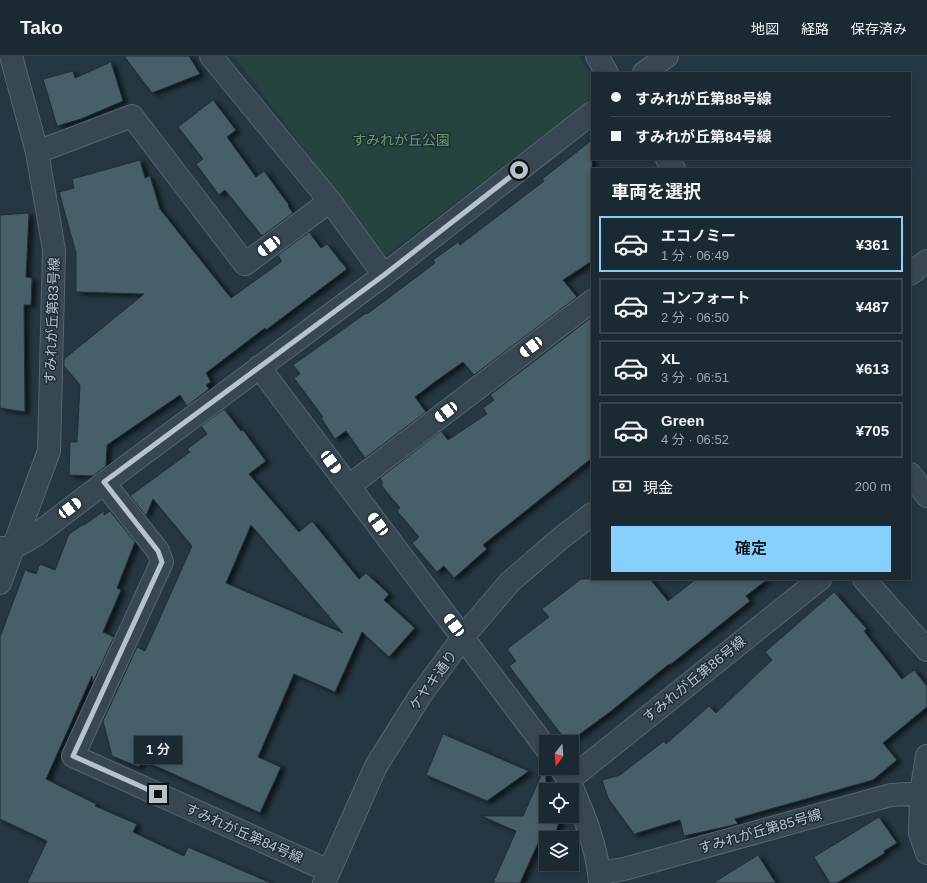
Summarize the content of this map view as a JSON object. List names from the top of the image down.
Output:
{
  "streets": {
    "street": [
      "すみれが丘第83号線",
      "すみれが丘第86号線",
      "ケヤキ通り",
      "すみれが丘第85号線",
      "すみれが丘第84号線"
    ]
  },
  "crossings": [
    ["ケヤキ通り", "すみれが丘第84号線"]
  ],
  "parks": ["すみれが丘公園"],
  "north": "bottom",
  "page": {
    "header": "Tako",
    "nav": ["地図", "経路", "保存済み"],
    "banner": ["すみれが丘第88号線", "すみれが丘第84号線"],
    "heading": "車両を選択",
    "list": [
      {
        "name": "エコノミー",
        "note": "1 分 · 06:49",
        "value": "¥361"
      },
      {
        "name": "コンフォート",
        "note": "2 分 · 06:50",
        "value": "¥487"
      },
      {
        "name": "XL",
        "note": "3 分 · 06:51",
        "value": "¥613"
      },
      {
        "name": "Green",
        "note": "4 分 · 06:52",
        "value": "¥705"
      }
    ],
    "pay": ["現金", "200 m"],
    "buttons": "確定",
    "bubble": "1 分"
  }
}
